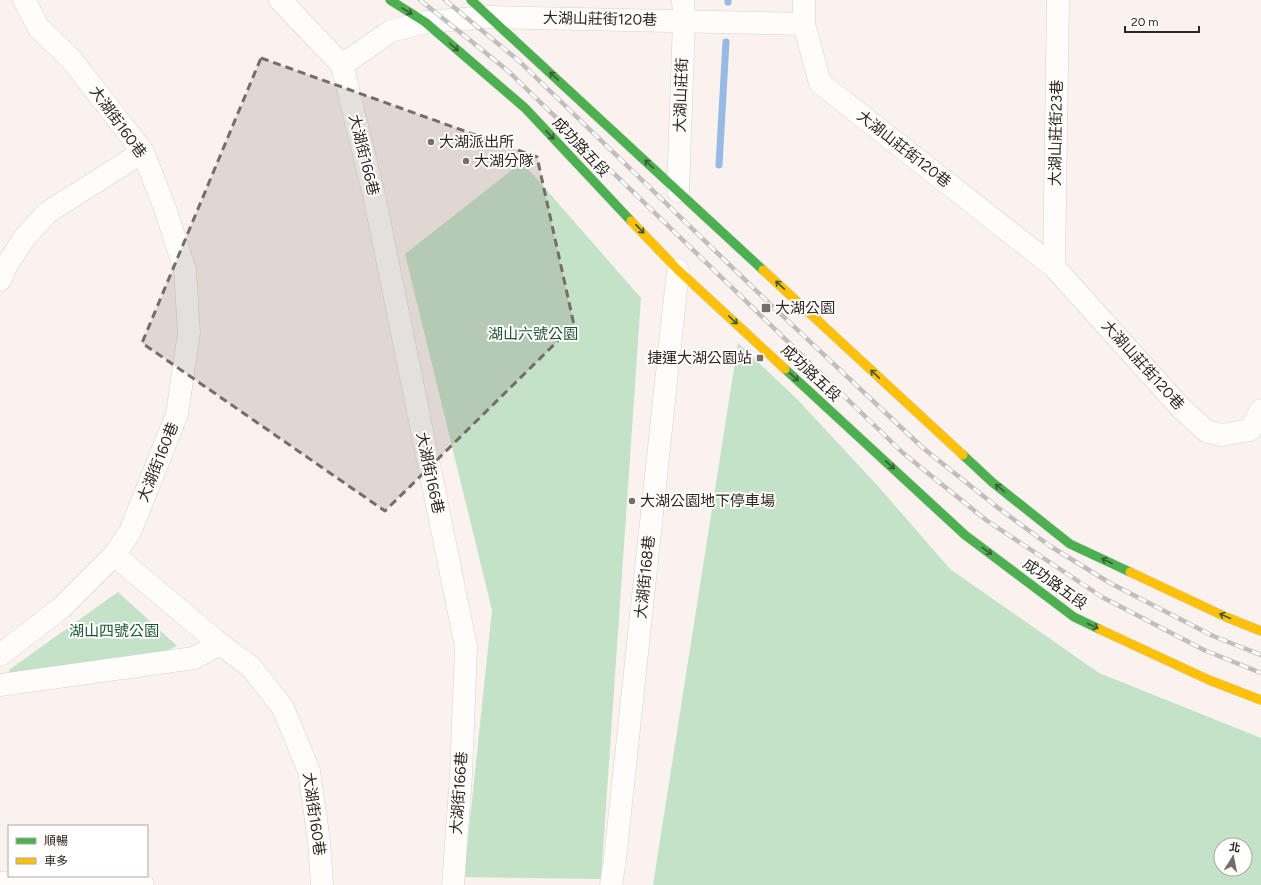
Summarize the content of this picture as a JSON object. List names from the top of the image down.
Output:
{
  "streets": {
    "main road": ["成功路五段"],
    "street": [
      "大湖山莊街120巷",
      "大湖山莊街",
      "大湖街160巷",
      "大湖山莊街23巷",
      "大湖街166巷",
      "大湖街168巷"
    ]
  },
  "crossings": [
    ["大湖山莊街120巷", "大湖山莊街"],
    ["大湖山莊街120巷", "大湖山莊街23巷"],
    ["大湖山莊街120巷", "成功路五段"],
    ["大湖山莊街120巷", "大湖街166巷"],
    ["大湖山莊街", "成功路五段"],
    ["成功路五段", "大湖街168巷"]
  ],
  "parks": ["湖山六號公園", "湖山四號公園"],
  "places": {
    "other": ["大湖派出所", "大湖分隊", "大湖公園地下停車場"],
    "transit": ["大湖公園", "捷運大湖公園站"]
  },
  "legend": ["順暢", "車多"],
  "scale_bar": "20 m",
  "north": "top"
}
